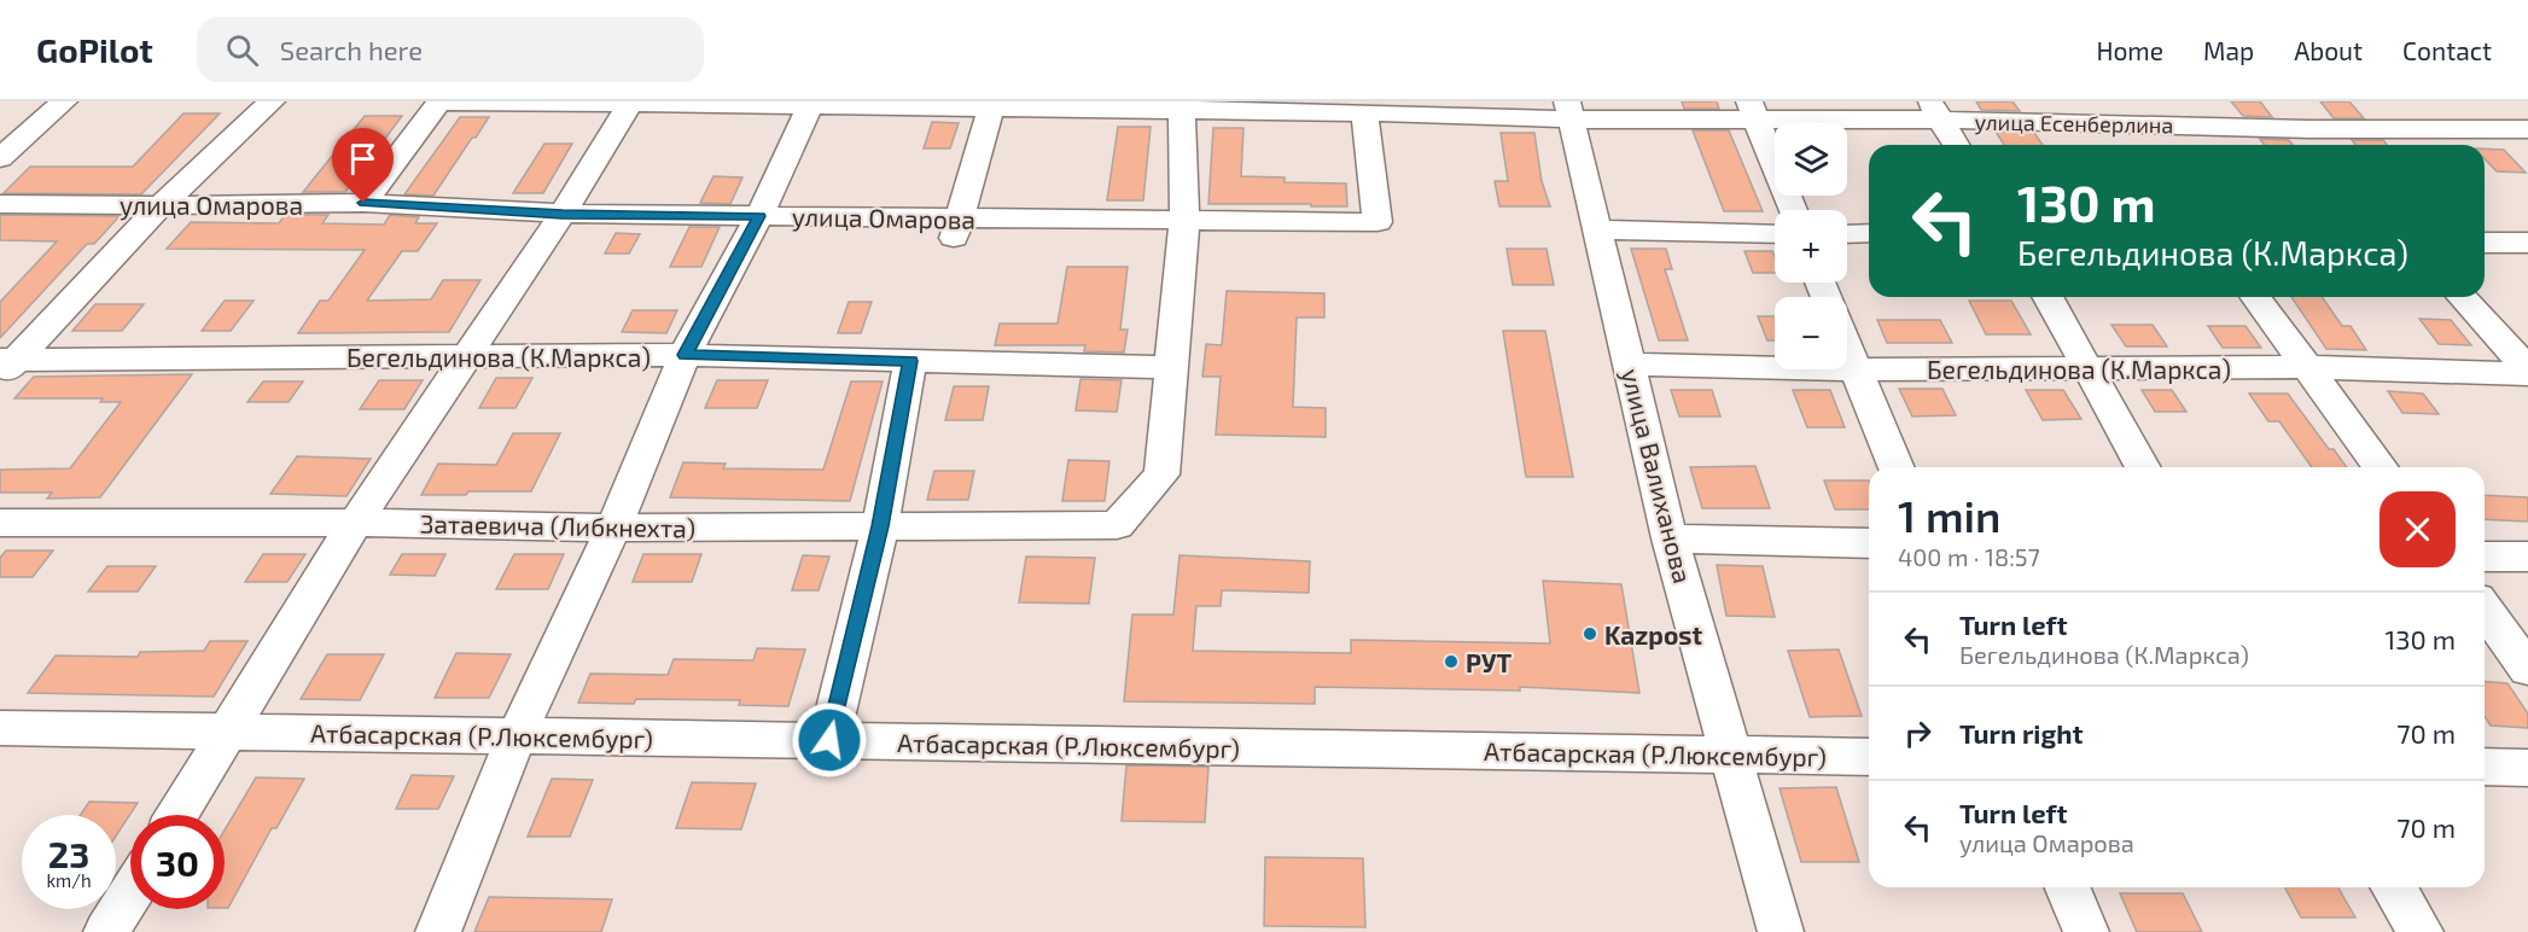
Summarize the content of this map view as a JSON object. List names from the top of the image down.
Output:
{
  "streets": {
    "street": [
      "улица Есенберлина",
      "улица Омарова",
      "Бегельдинова (К.Маркса)",
      "улица Валиханова",
      "Затаевича (Либкнехта)",
      "Атбасарская (Р.Люксембург)"
    ]
  },
  "crossings": [
    ["улица Есенберлина", "улица Омарова"],
    ["улица Есенберлина", "улица Валиханова"],
    ["Бегельдинова (К.Маркса)", "улица Валиханова"],
    ["Бегельдинова (К.Маркса)", "Затаевича (Либкнехта)"],
    ["улица Валиханова", "Атбасарская (Р.Люксембург)"]
  ],
  "places": ["Kazpost", "РУТ"],
  "page": {
    "header": "GoPilot",
    "search": "Search here",
    "nav": [
      "Home",
      "Map",
      "About",
      "Contact"
    ],
    "map_buttons": ["+", "−"],
    "turn": ["130 m", "Бегельдинова (К.Маркса)"],
    "heading": ["1 min", "400 m · 18:57"],
    "list": [
      {
        "name": "Turn left",
        "note": "Бегельдинова (К.Маркса)",
        "value": "130 m"
      },
      {
        "name": "Turn right",
        "value": "70 m"
      },
      {
        "name": "Turn left",
        "note": "улица Омарова",
        "value": "70 m"
      }
    ],
    "speed": "23 km/h",
    "limit": "30"
  }
}
